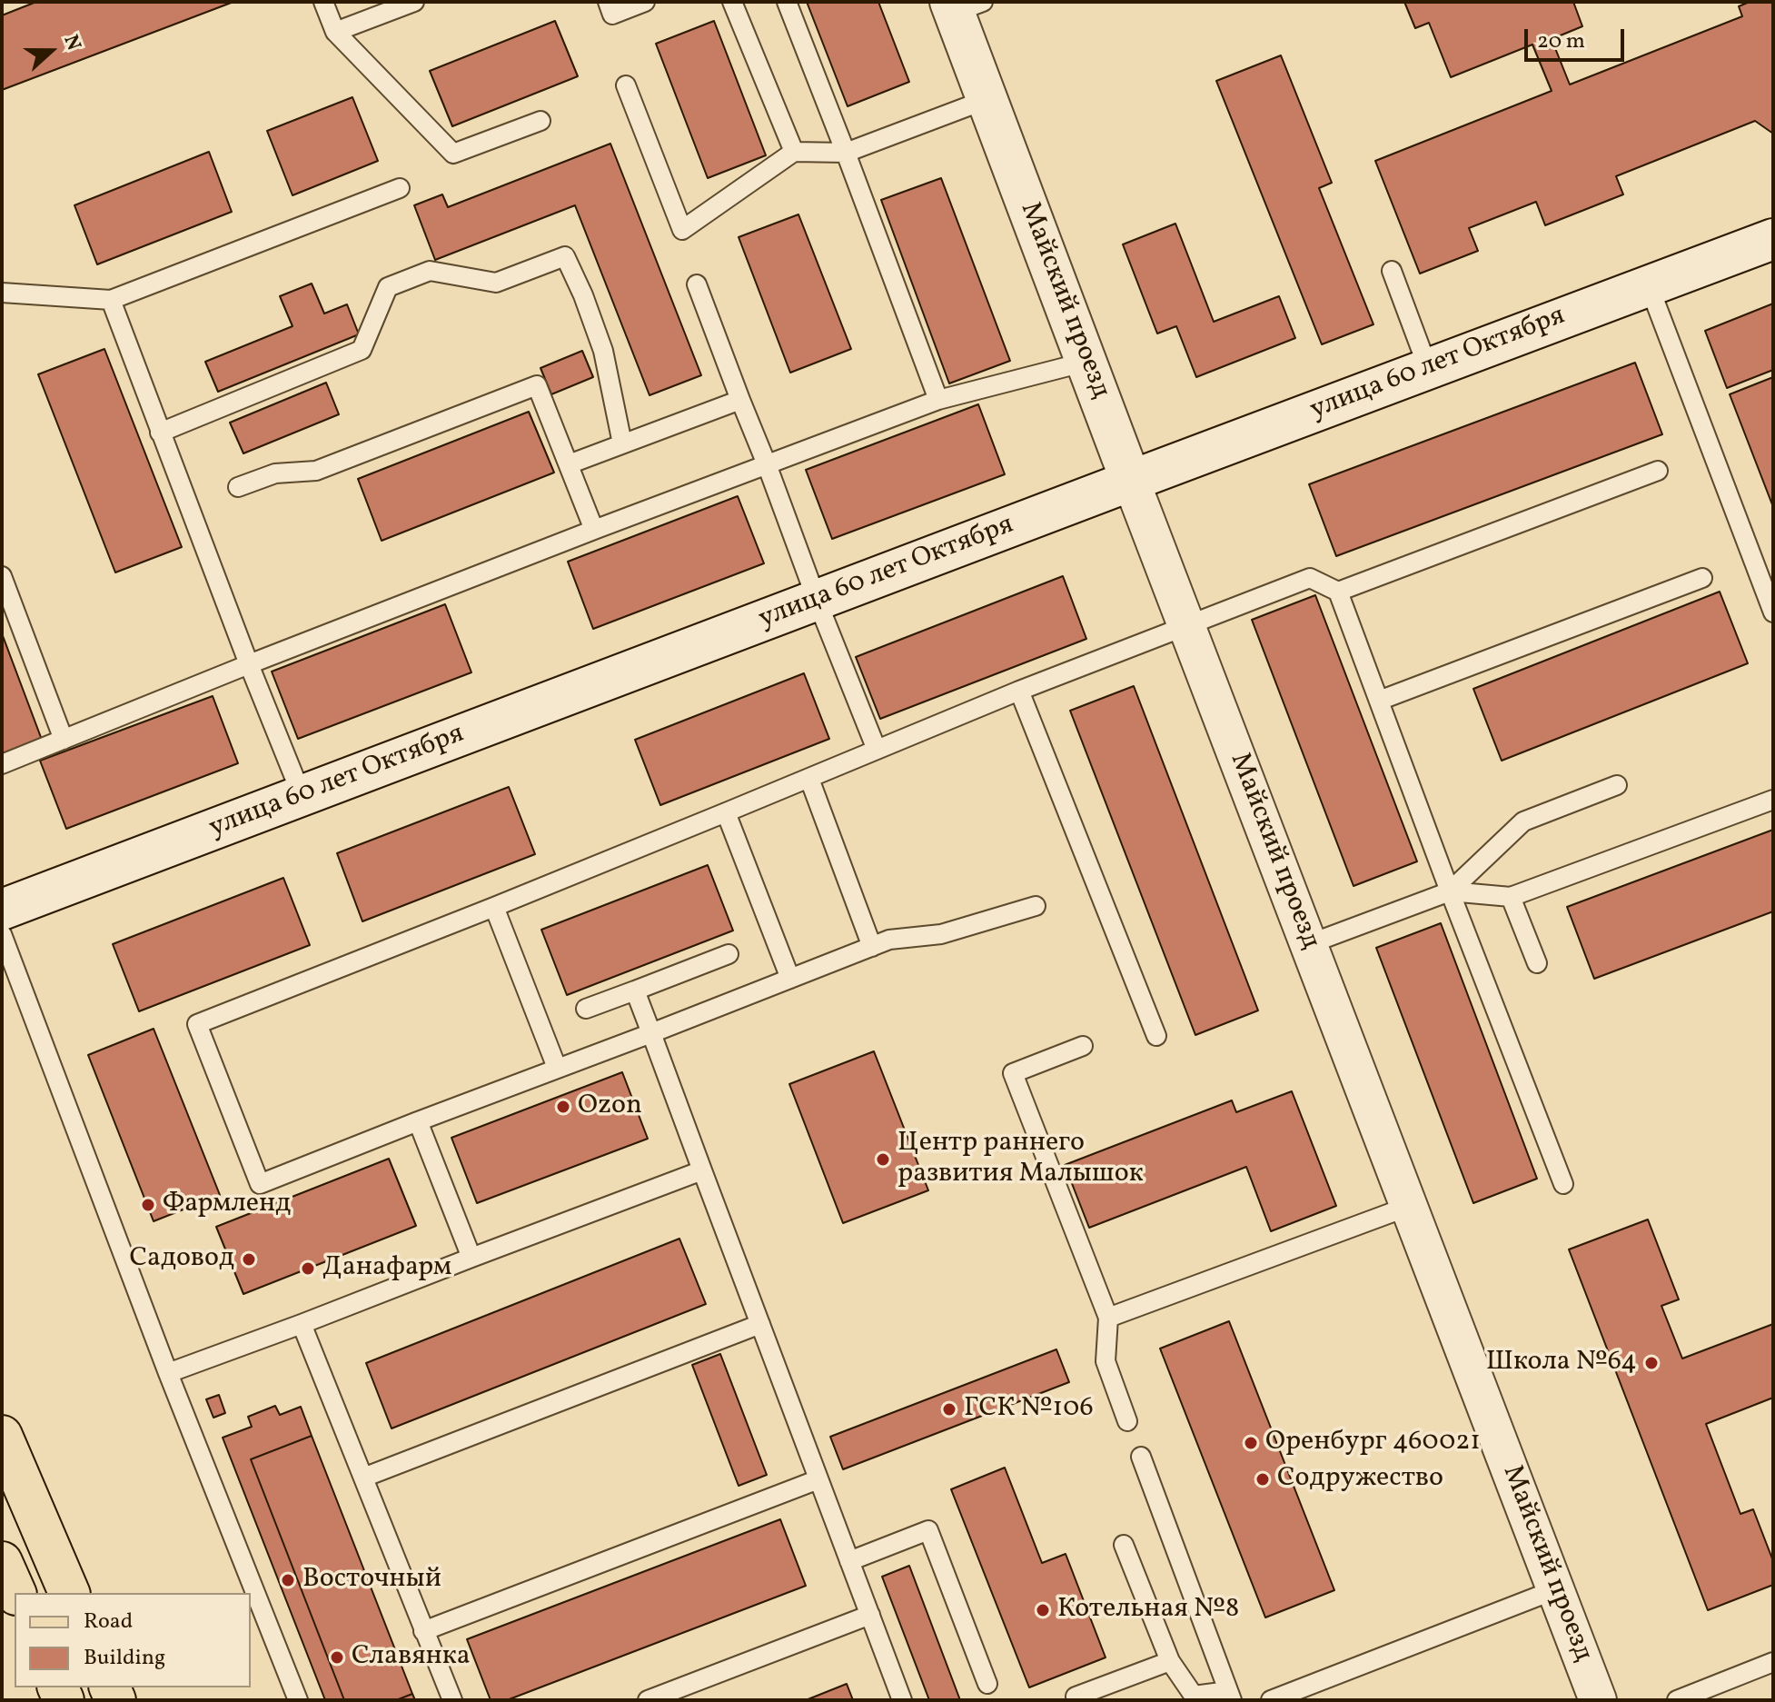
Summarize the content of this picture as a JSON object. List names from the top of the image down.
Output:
{
  "streets": {
    "main road": ["Майский проезд", "улица 60 лет Октября"]
  },
  "crossings": [
    ["Майский проезд", "улица 60 лет Октября"]
  ],
  "places": [
    "Ozon",
    "Центр раннего развития Малышок",
    "Фармленд",
    "Садовод",
    "Данафарм",
    "Школа №64",
    "ГСК №106",
    "Оренбург 460021",
    "Содружество",
    "Восточный",
    "Котельная №8",
    "Славянка"
  ],
  "legend": ["Road", "Building"],
  "scale_bar": "20 m",
  "north": "right"
}
